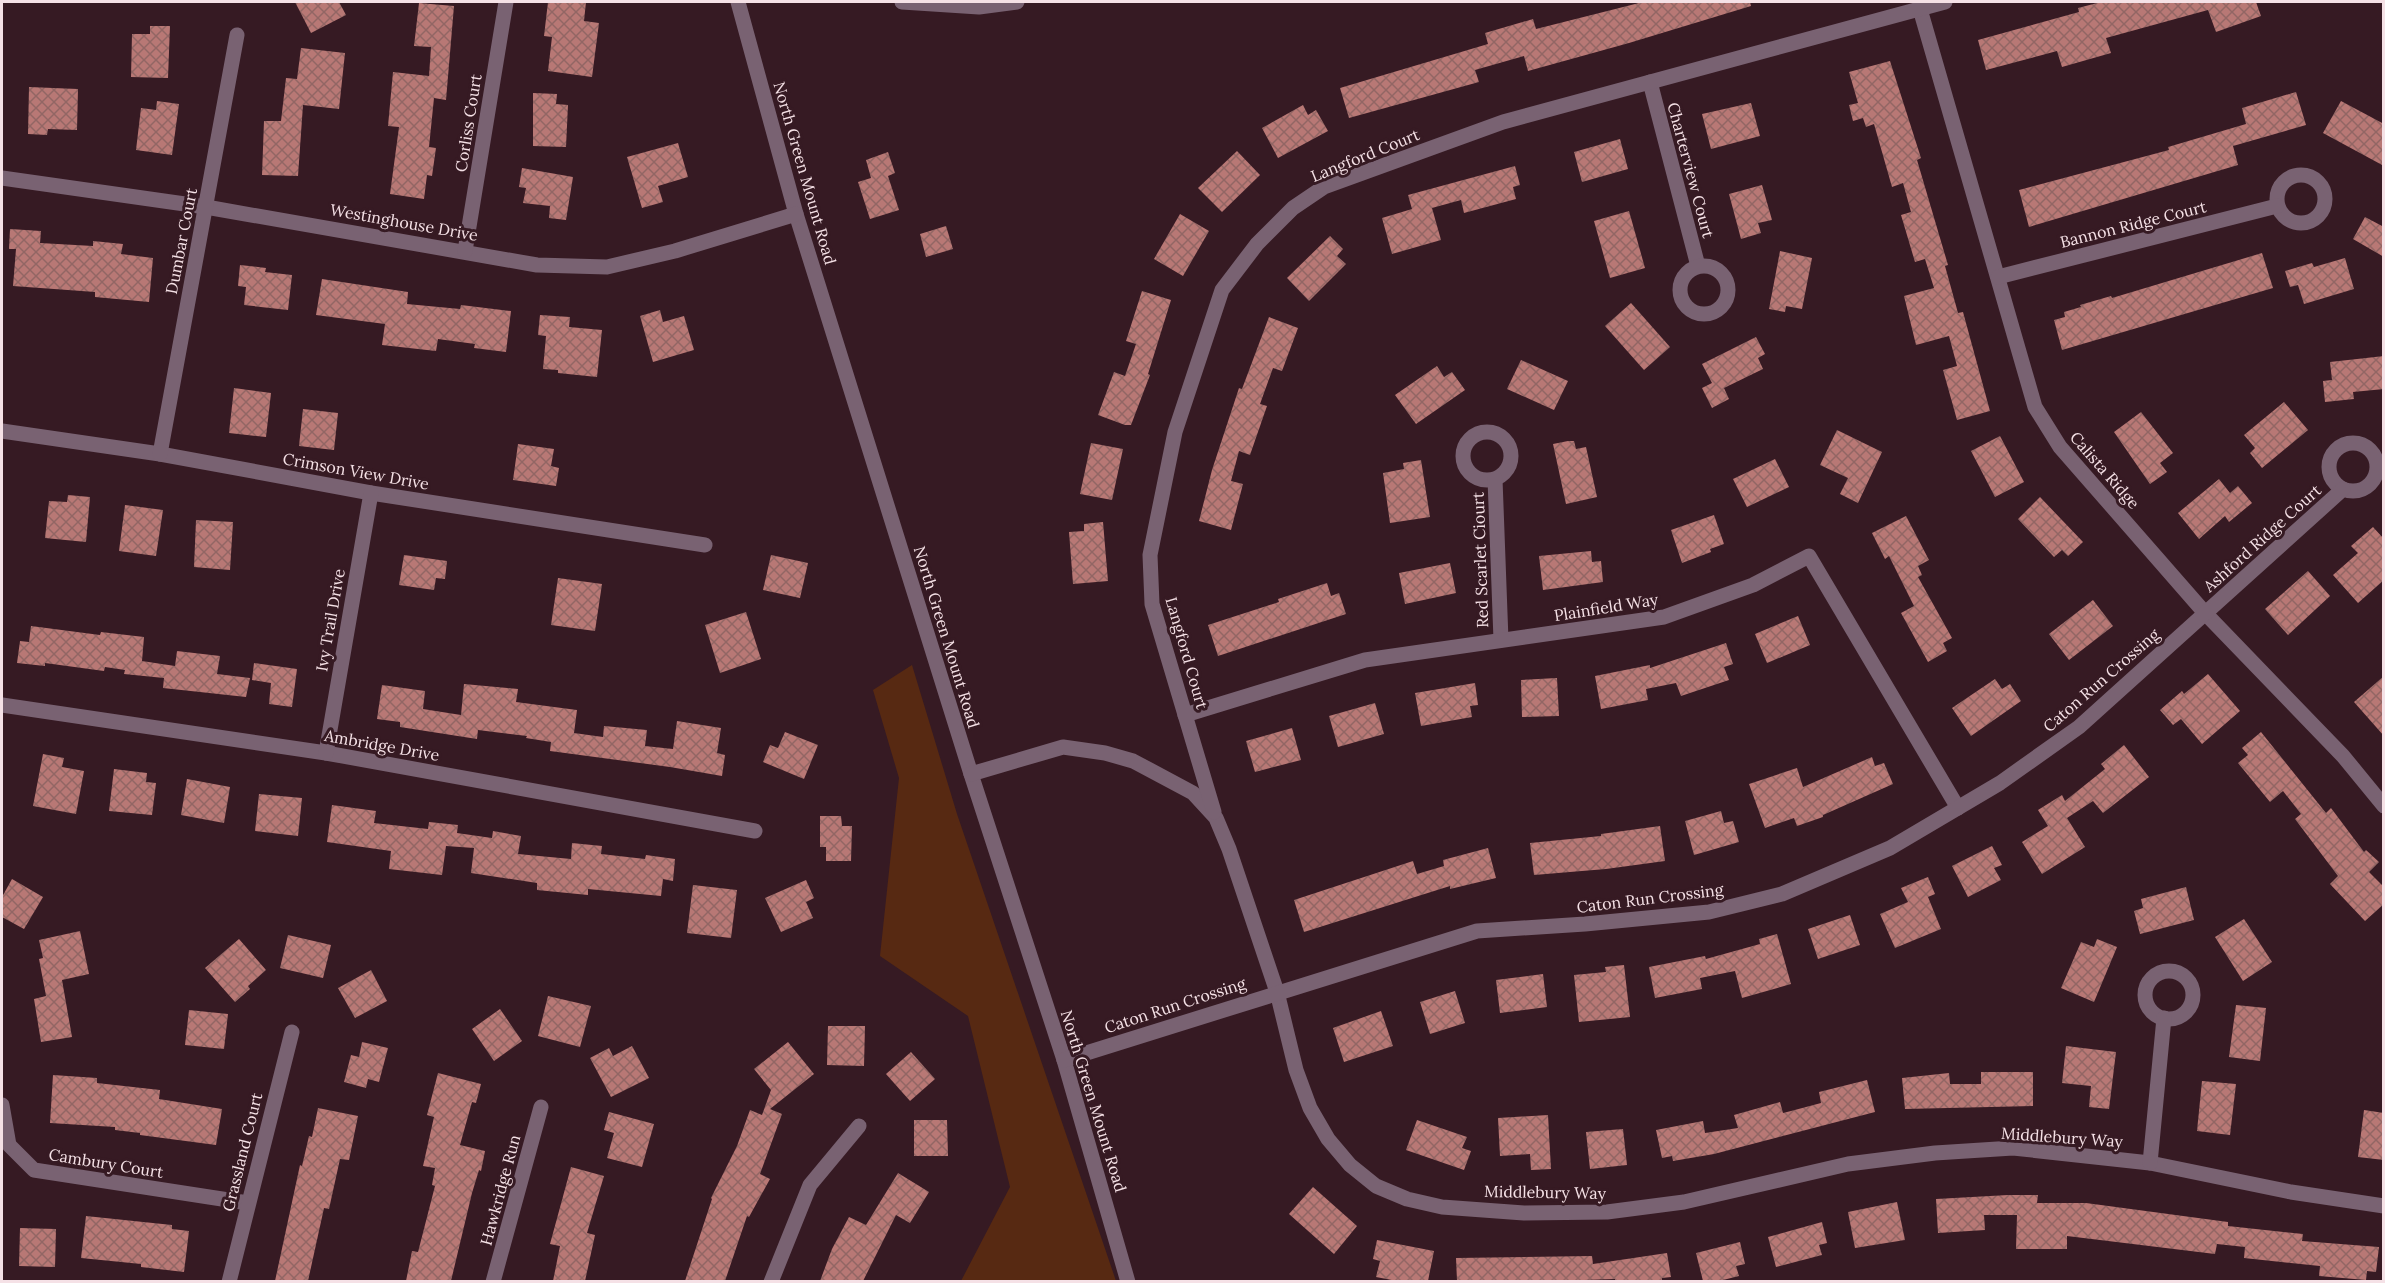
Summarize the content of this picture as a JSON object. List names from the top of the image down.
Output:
{
  "streets": {
    "street": [
      "Corliss Court",
      "Langford Court",
      "Charterview Court",
      "North Green Mount Road",
      "Westinghouse Drive",
      "Bannon Ridge Court",
      "Dumbar Court",
      "Calista Ridge",
      "Crimson View Drive",
      "Ashford Ridge Court",
      "Red Scarlet Ciourt",
      "Plainfield Way",
      "Ivy Trail Drive",
      "Caton Run Crossing",
      "Ambridge Drive",
      "Middlebury Way",
      "Grassland Court",
      "Cambury Court",
      "Hawkridge Run"
    ]
  },
  "crossings": [
    ["Corliss Court", "Westinghouse Drive"],
    ["Langford Court", "Charterview Court"],
    ["Langford Court", "Calista Ridge"],
    ["Langford Court", "Plainfield Way"],
    ["Langford Court", "Middlebury Way"],
    ["North Green Mount Road", "Westinghouse Drive"],
    ["North Green Mount Road", "Caton Run Crossing"],
    ["North Green Mount Road", "Middlebury Way"],
    ["Westinghouse Drive", "Dumbar Court"],
    ["Bannon Ridge Court", "Calista Ridge"],
    ["Dumbar Court", "Crimson View Drive"],
    ["Calista Ridge", "Ashford Ridge Court"],
    ["Calista Ridge", "Caton Run Crossing"],
    ["Crimson View Drive", "Ivy Trail Drive"],
    ["Ashford Ridge Court", "Caton Run Crossing"],
    ["Red Scarlet Ciourt", "Plainfield Way"],
    ["Plainfield Way", "Caton Run Crossing"],
    ["Ivy Trail Drive", "Ambridge Drive"],
    ["Caton Run Crossing", "Middlebury Way"],
    ["Grassland Court", "Cambury Court"]
  ]
}
